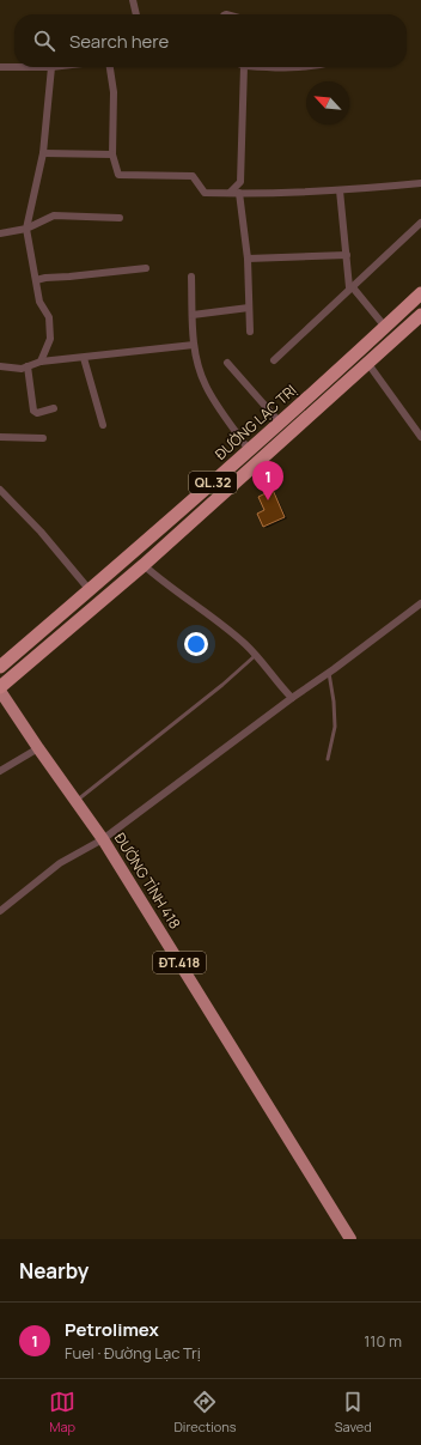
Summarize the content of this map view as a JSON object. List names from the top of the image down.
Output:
{
  "streets": {
    "highway": ["ĐƯỜNG LẠC TRỊ", "QL.32"],
    "main road": ["ĐƯỜNG TỈNH 418", "ĐT.418"]
  },
  "north": "top left",
  "page": {
    "search": "Search here",
    "pins": "1",
    "heading": "Nearby",
    "list": [
      {
        "mark": "1",
        "name": "Petrolimex",
        "note": "Fuel · Đường Lạc Trị",
        "value": "110 m"
      }
    ],
    "nav": ["Map", "Directions", "Saved"]
  }
}
